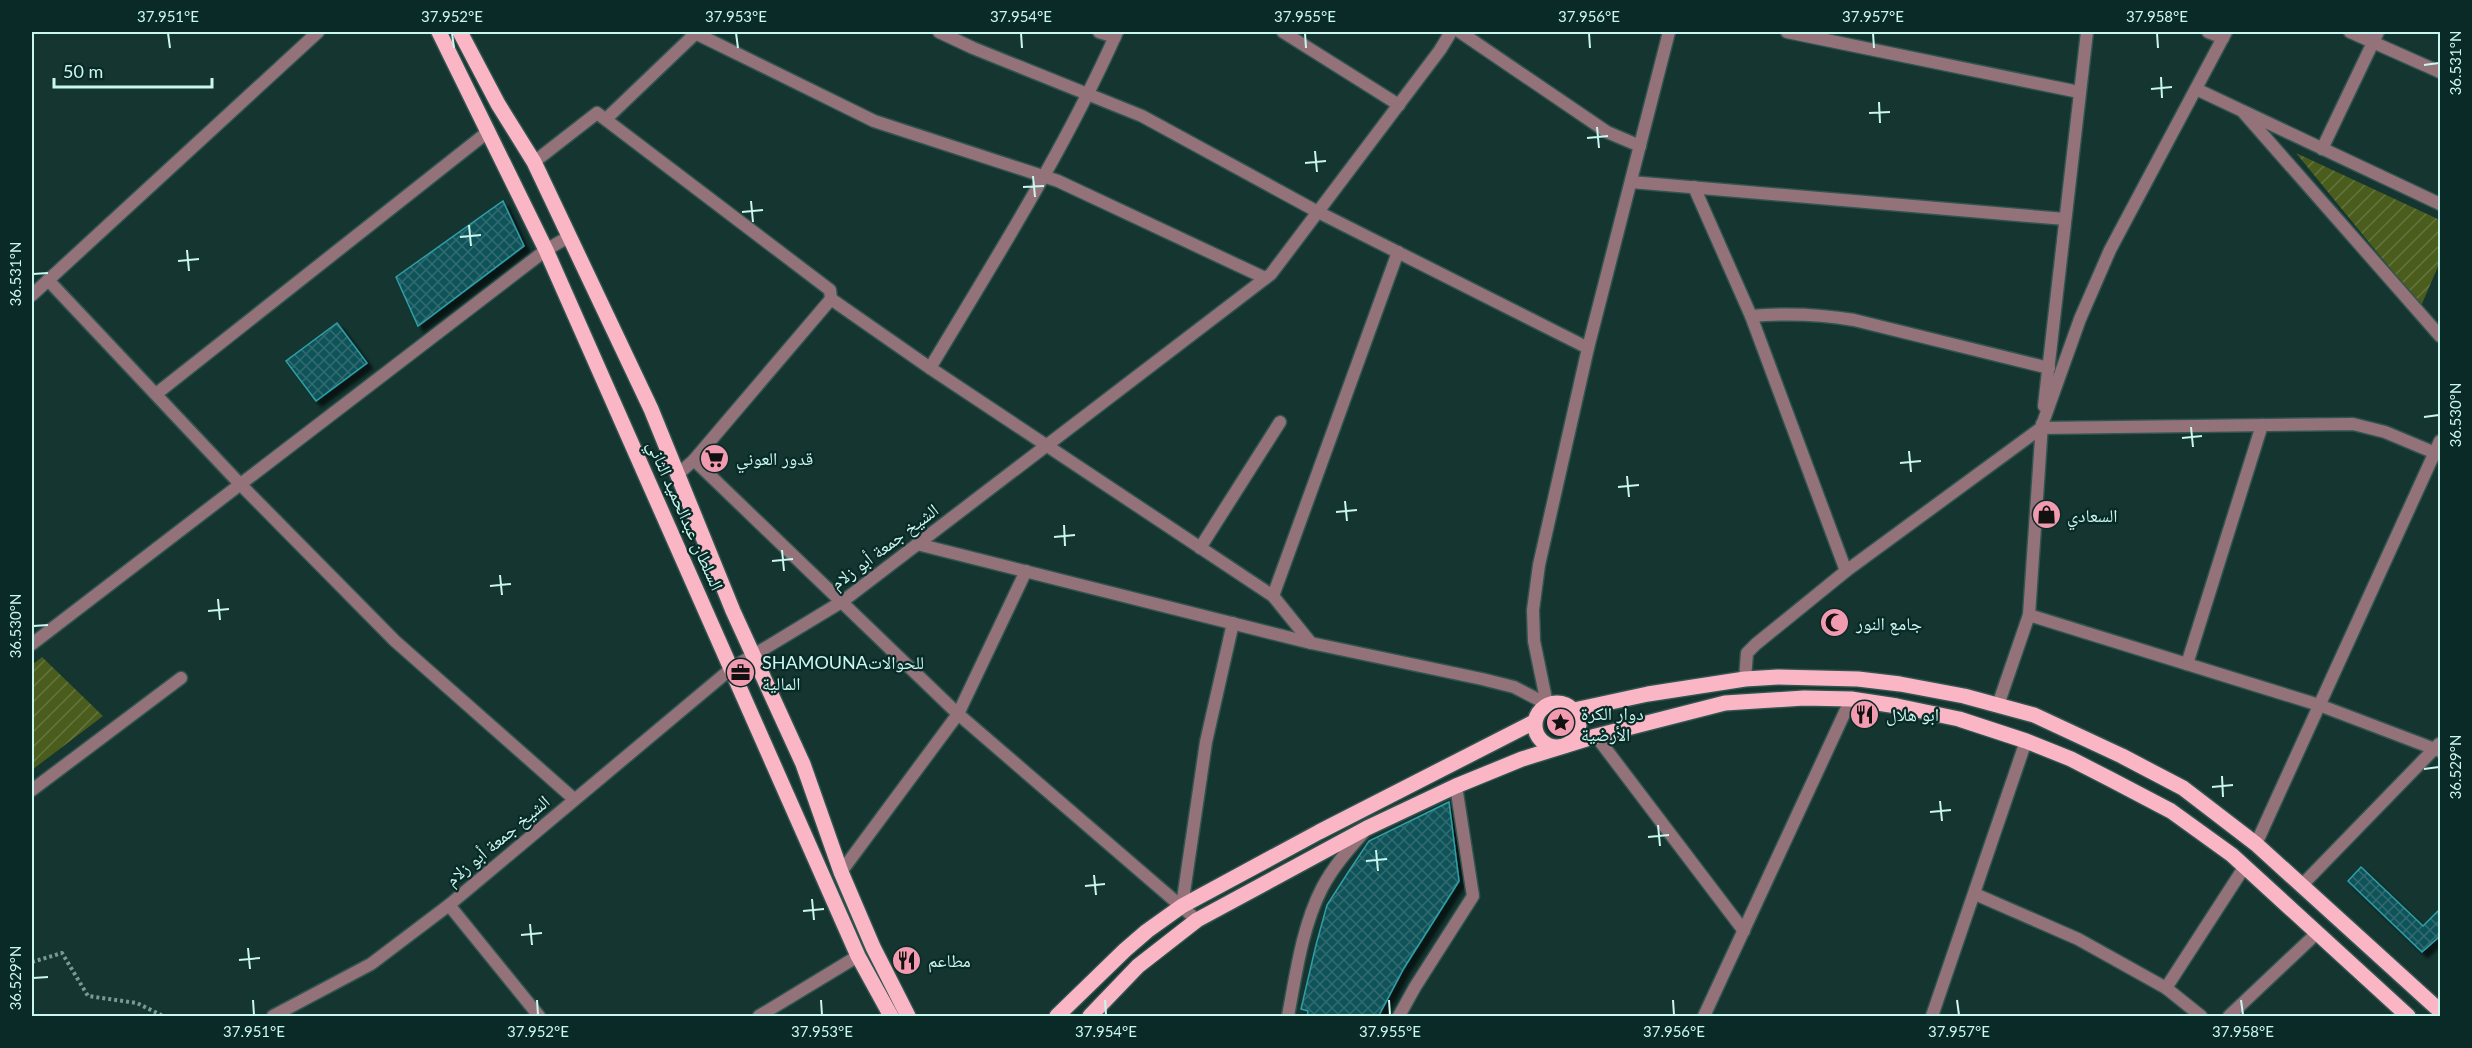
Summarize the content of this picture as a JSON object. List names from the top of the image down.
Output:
{
  "streets": {
    "main road": ["السلطان عبدالحميد الثاني"],
    "street": ["الشيخ جمعة أبو زلام"]
  },
  "crossings": [
    ["السلطان عبدالحميد الثاني", "الشيخ جمعة أبو زلام"]
  ],
  "places": {
    "supermarket": ["قدور العوني"],
    "shop": ["السعادي"],
    "mosque": ["جامع النور"],
    "office": ["SHAMOUNAللحوالات المالية"],
    "restaurant": ["ابو هلال", "مطاعم"],
    "place": ["دوار الكرة الأرضية"]
  },
  "scale_bar": "50 m",
  "coordinates": [
    "37.951°E",
    "37.952°E",
    "37.953°E",
    "37.954°E",
    "37.955°E",
    "37.956°E",
    "37.957°E",
    "37.958°E",
    "36.531°N",
    "36.530°N",
    "36.529°N"
  ]
}
